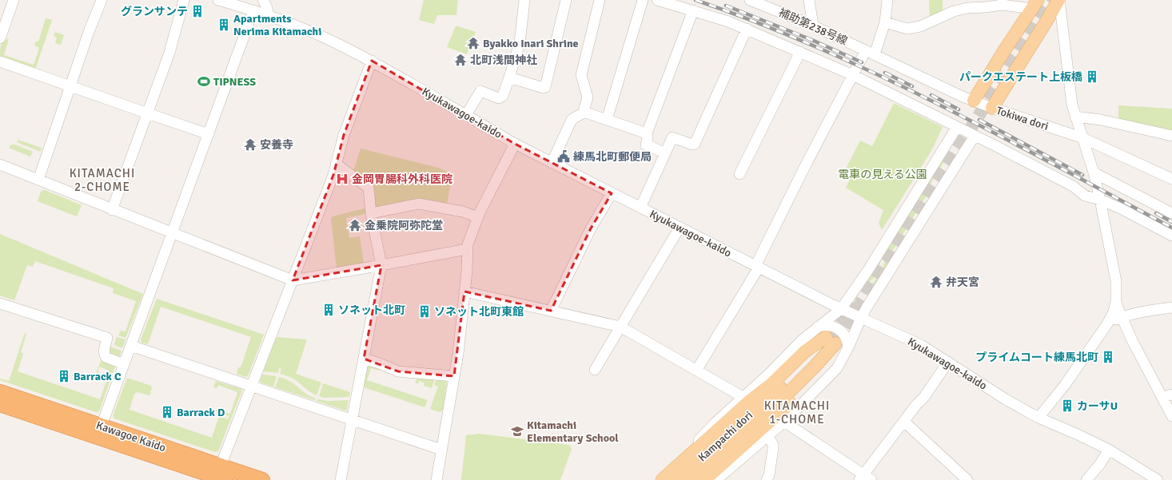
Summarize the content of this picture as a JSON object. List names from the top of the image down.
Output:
{
  "streets": {
    "highway": ["Kawagoe Kaido"],
    "main road": ["Kampachi dori"],
    "street": ["補助第238号線", "Kyukawagoe-kaido", "Tokiwa dori"]
  },
  "crossings": [
    ["補助第238号線", "Tokiwa dori"]
  ],
  "districts": ["KITAMACHI 2-CHOME", "KITAMACHI 1-CHOME"],
  "parks": ["電車の見える公園"],
  "places": {
    "building": [
      "グランサンテ",
      "Apartments Nerima Kitamachi",
      "パークエステート上板橋",
      "ソネット北町",
      "ソネット北町東館",
      "プライムコート練馬北町",
      "Barrack C",
      "カーサU",
      "Barrack D"
    ],
    "temple": [
      "Byakko Inari Shrine",
      "北町浅間神社",
      "安養寺",
      "金乗院阿弥陀堂",
      "弁天宮"
    ],
    "sports": ["TIPNESS"],
    "public building": ["練馬北町郵便局"],
    "hospital": ["金岡胃腸科外科医院"],
    "school or university": ["Kitamachi Elementary School"]
  }
}
